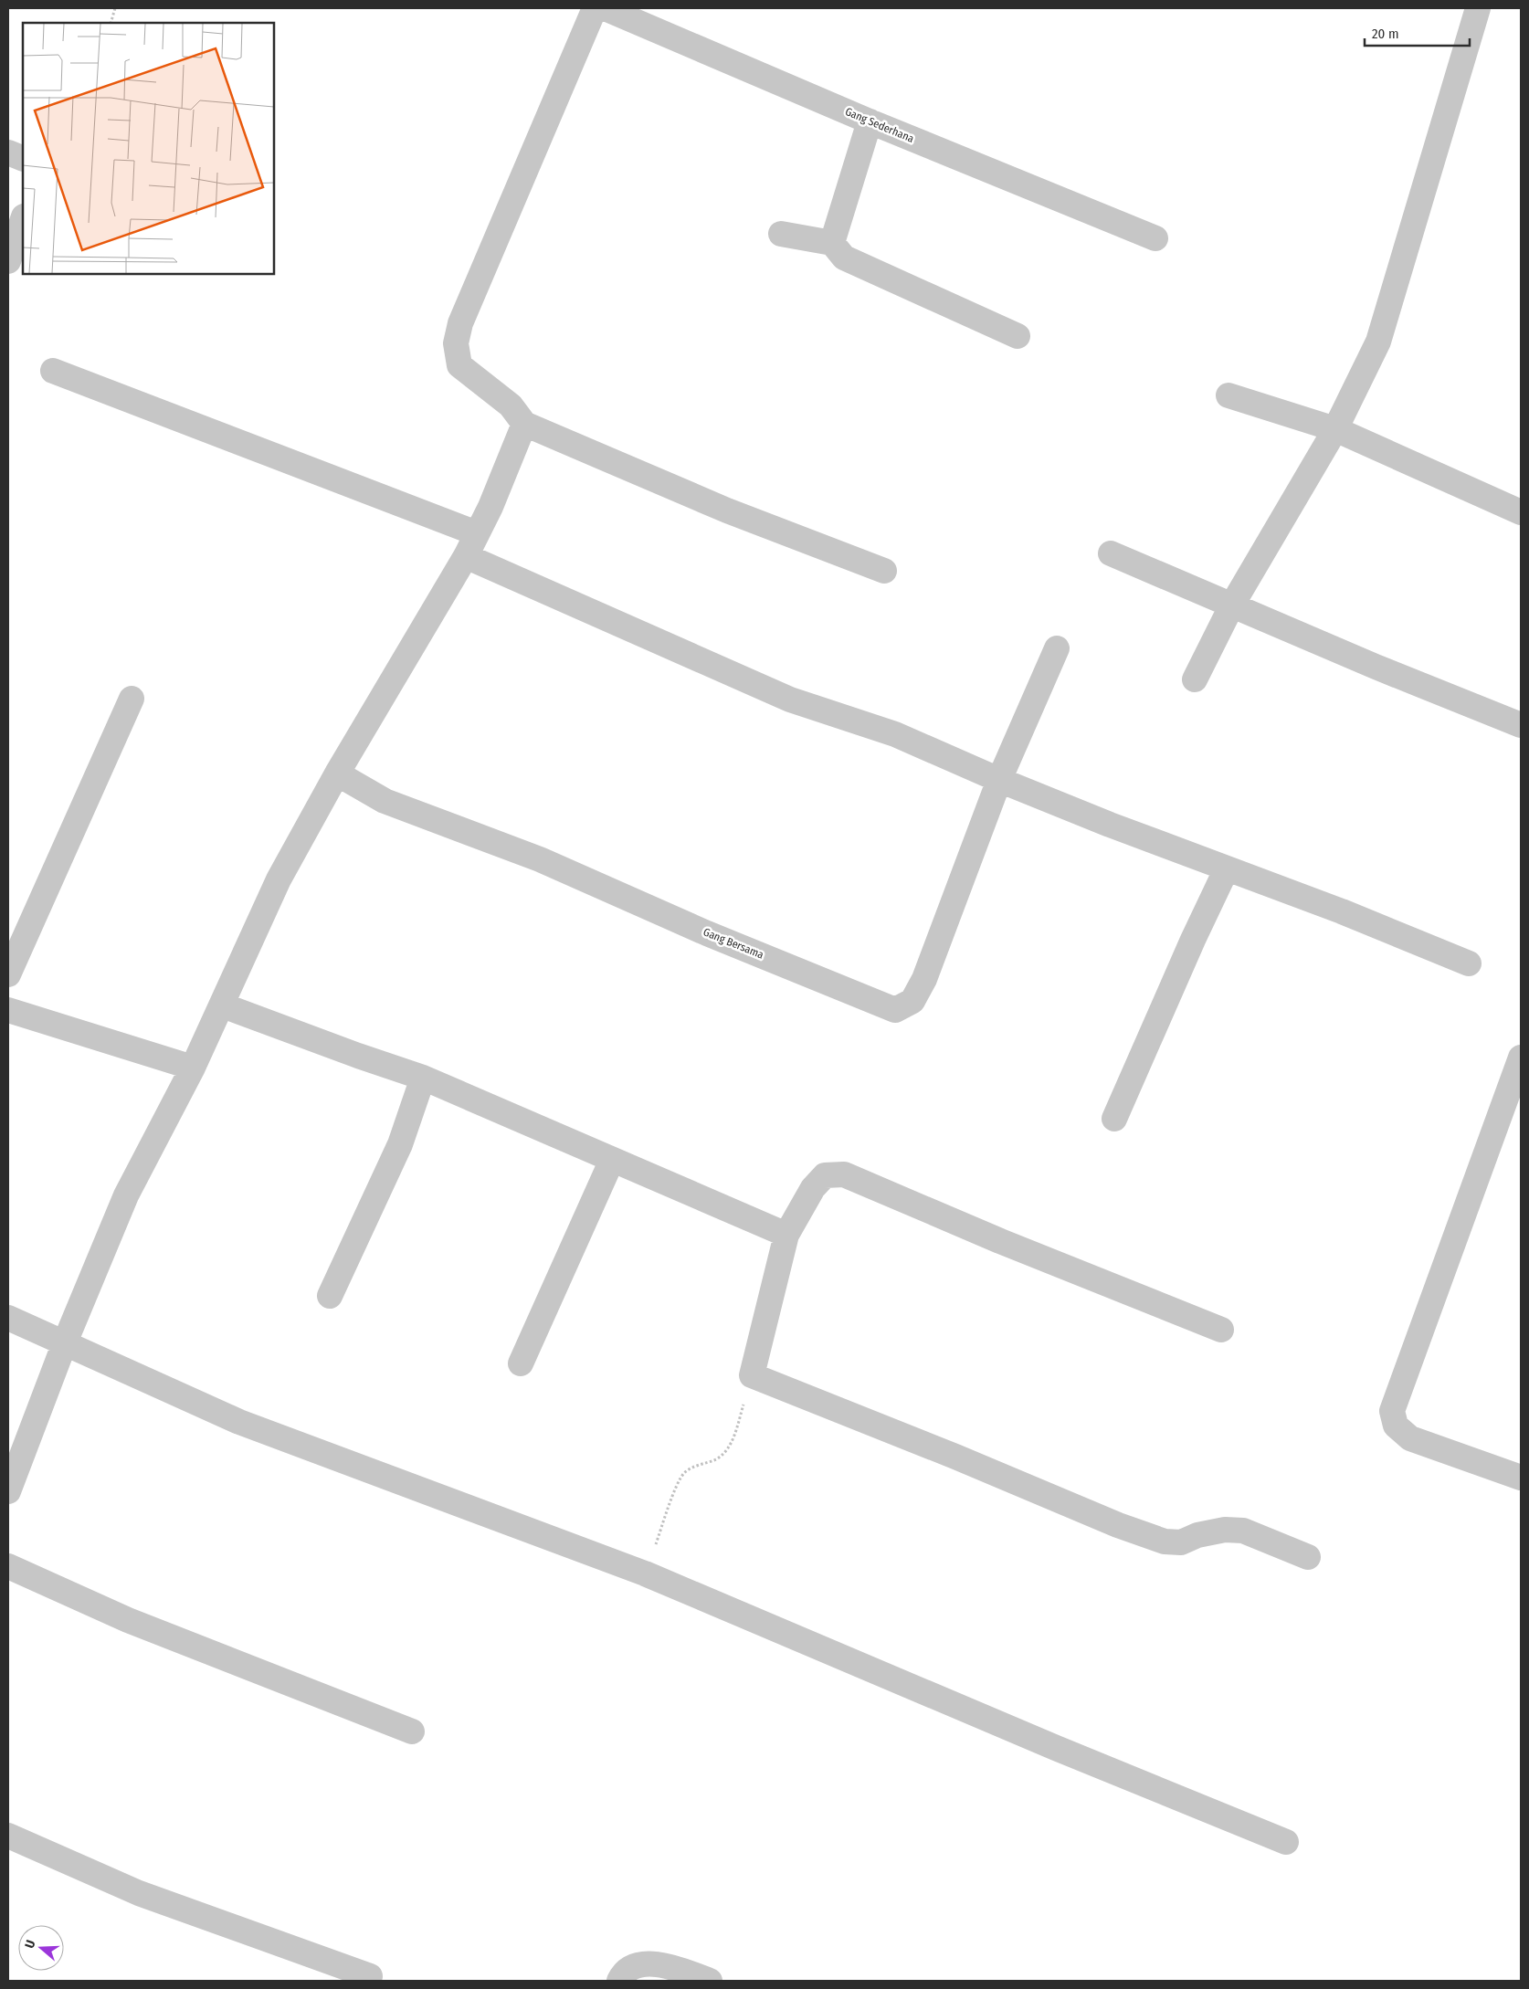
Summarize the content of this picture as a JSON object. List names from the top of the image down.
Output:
{
  "streets": {
    "street": ["Gang Sederhana", "Gang Bersama"]
  },
  "scale_bar": "20 m",
  "north": "left"
}
